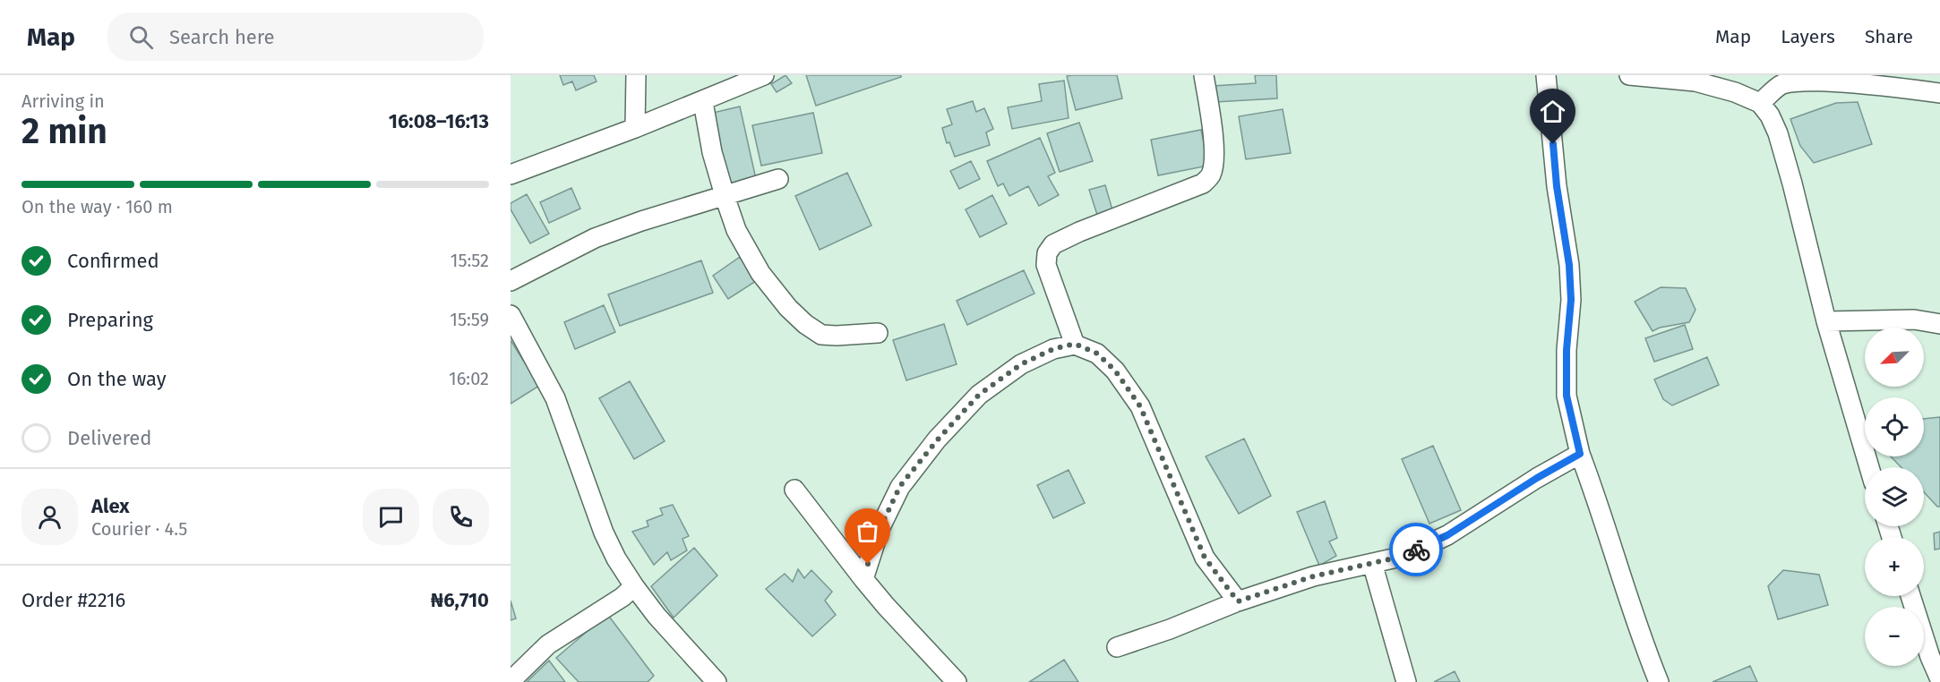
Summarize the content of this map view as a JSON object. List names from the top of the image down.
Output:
{
  "north": "bottom left",
  "page": {
    "header": "Map",
    "search": "Search here",
    "nav": ["Map", "Layers", "Share"],
    "heading": ["2 min", "Arriving in", "16:08–16:13"],
    "panel": [
      "Alex",
      "Courier · 4.5",
      "Order #2216",
      "₦6,710"
    ],
    "bar": "On the way · 160 m",
    "list": [
      ["Confirmed", "15:52"],
      ["Preparing", "15:59"],
      ["On the way", "16:02"],
      "Delivered"
    ],
    "map_buttons": ["+", "−"]
  }
}
